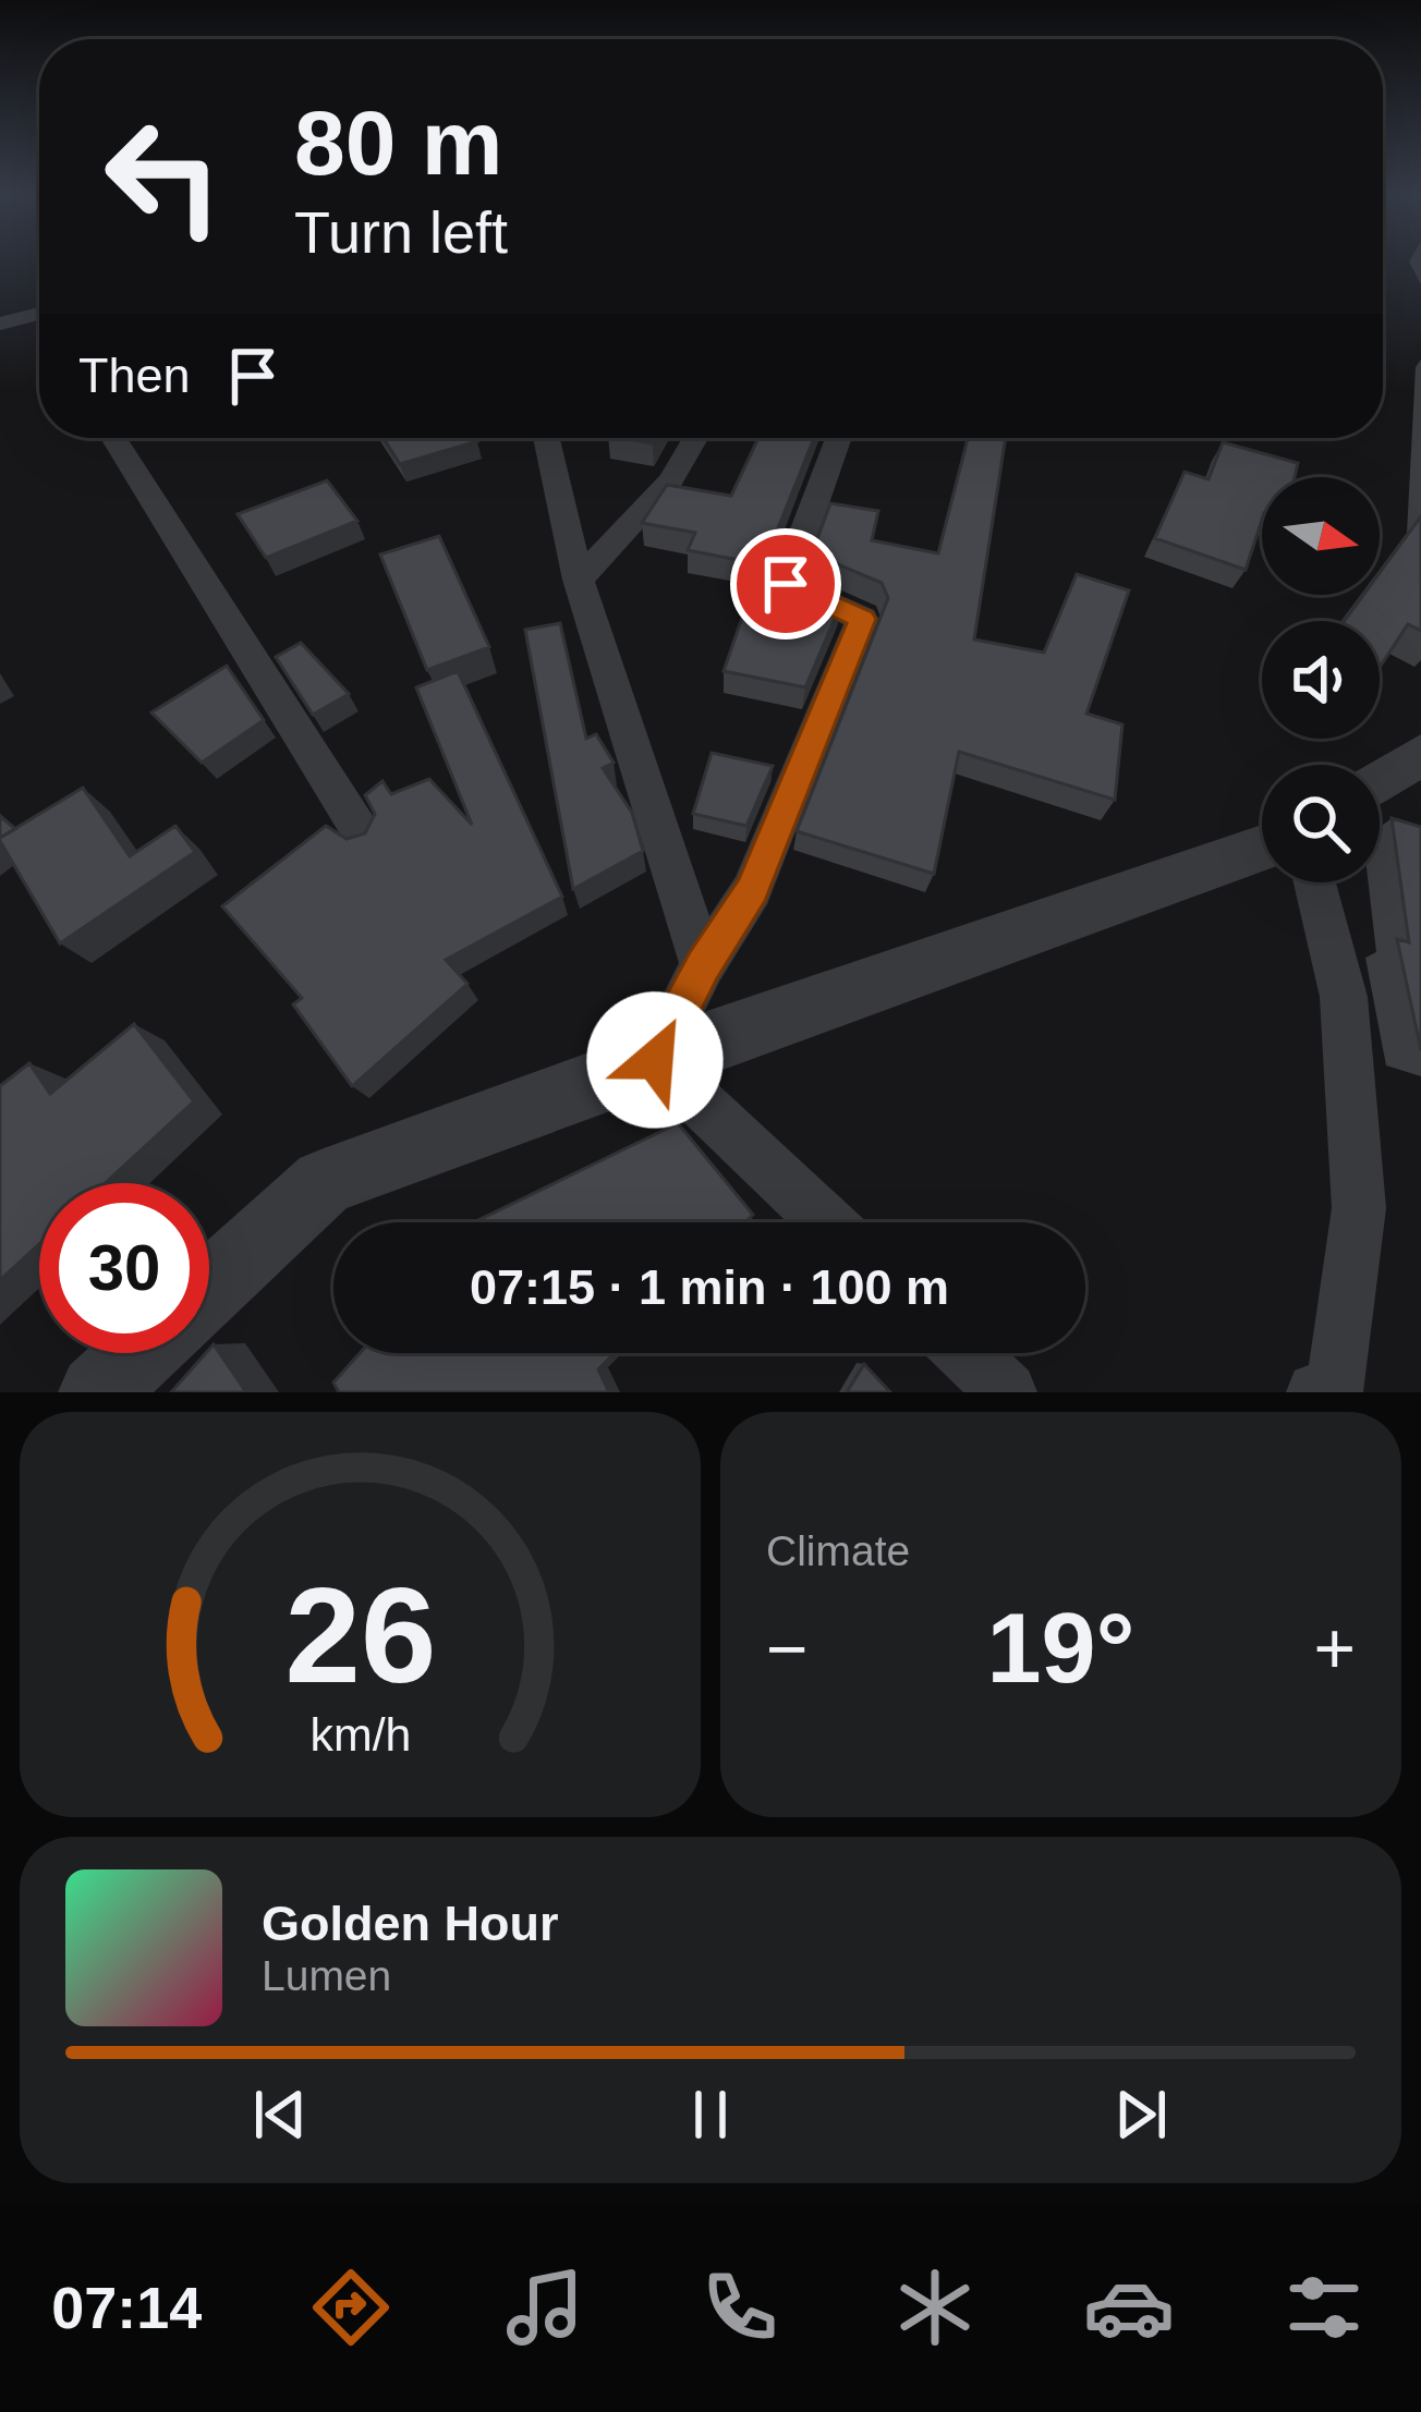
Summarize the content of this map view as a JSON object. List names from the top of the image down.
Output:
{
  "north": "right",
  "page": {
    "turn": ["80 m", "Turn left"],
    "then": "Then",
    "limit": "30",
    "trip": "07:15 · 1 min · 100 m",
    "tile": "Climate",
    "heat": ["−", "19°", "+"],
    "song": ["Golden Hour", "Lumen"],
    "tabs": "07:14",
    "gauge": ["26", "km/h"]
  }
}
